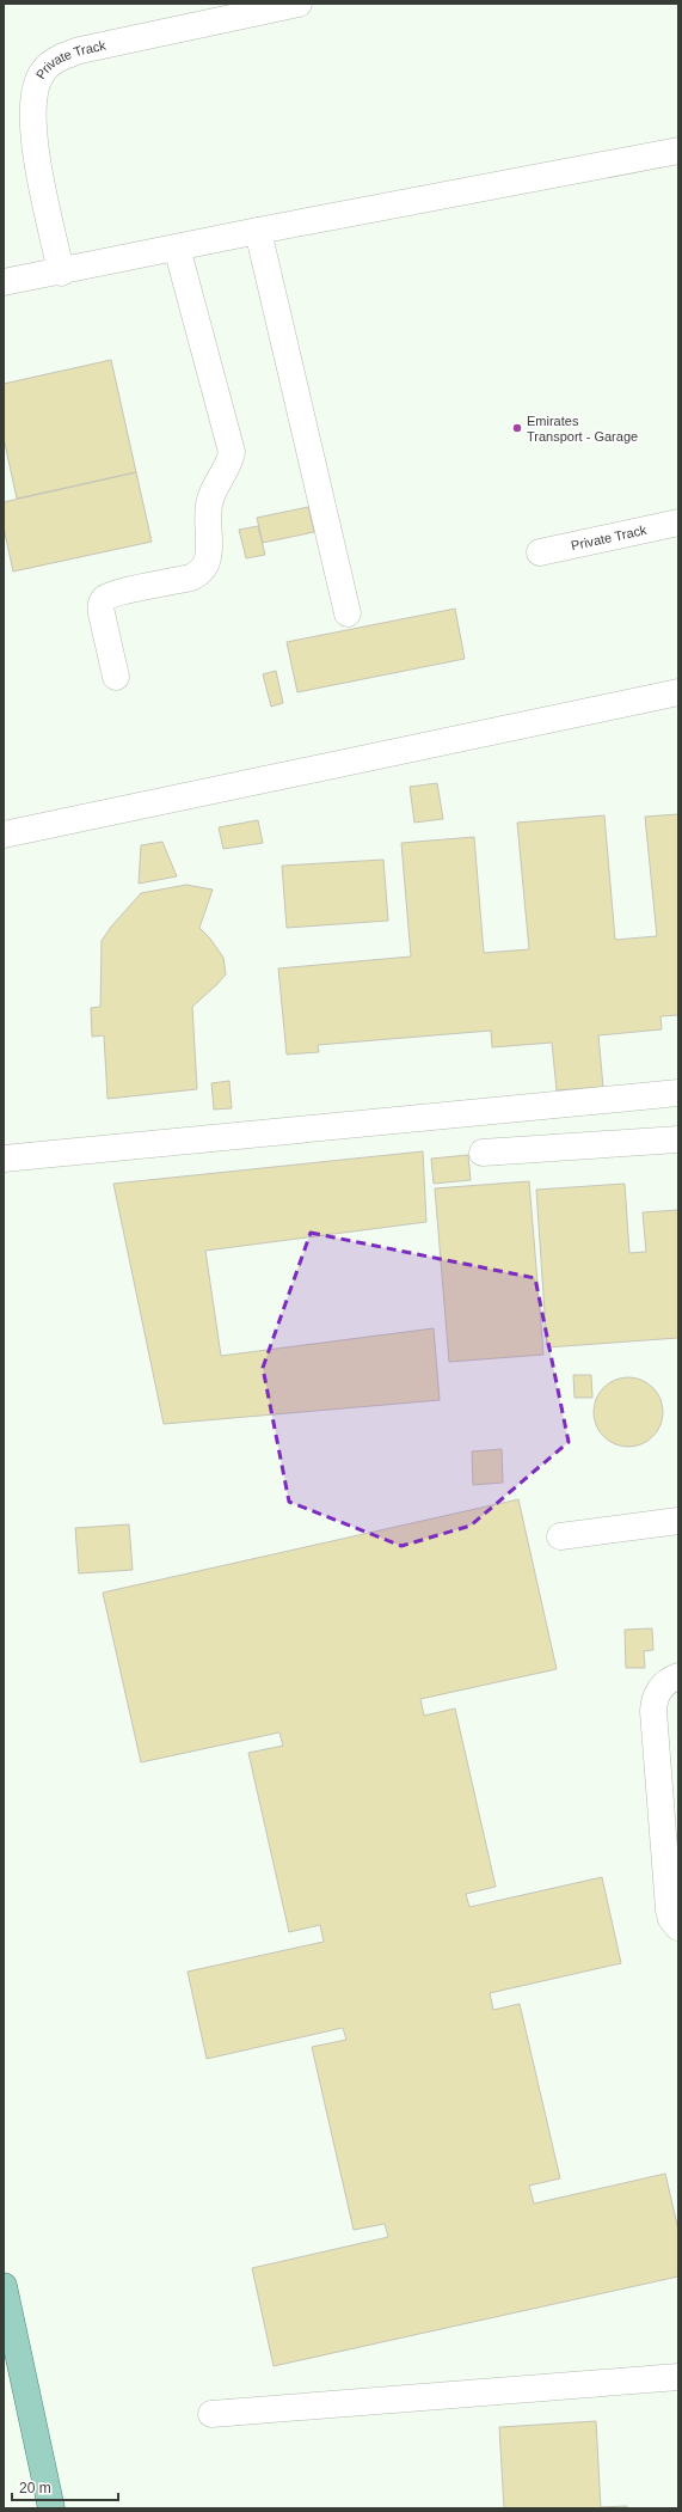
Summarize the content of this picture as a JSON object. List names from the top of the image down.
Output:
{
  "streets": {
    "street": ["Private Track"]
  },
  "places": ["Emirates Transport - Garage"],
  "scale_bar": "20 m"
}
